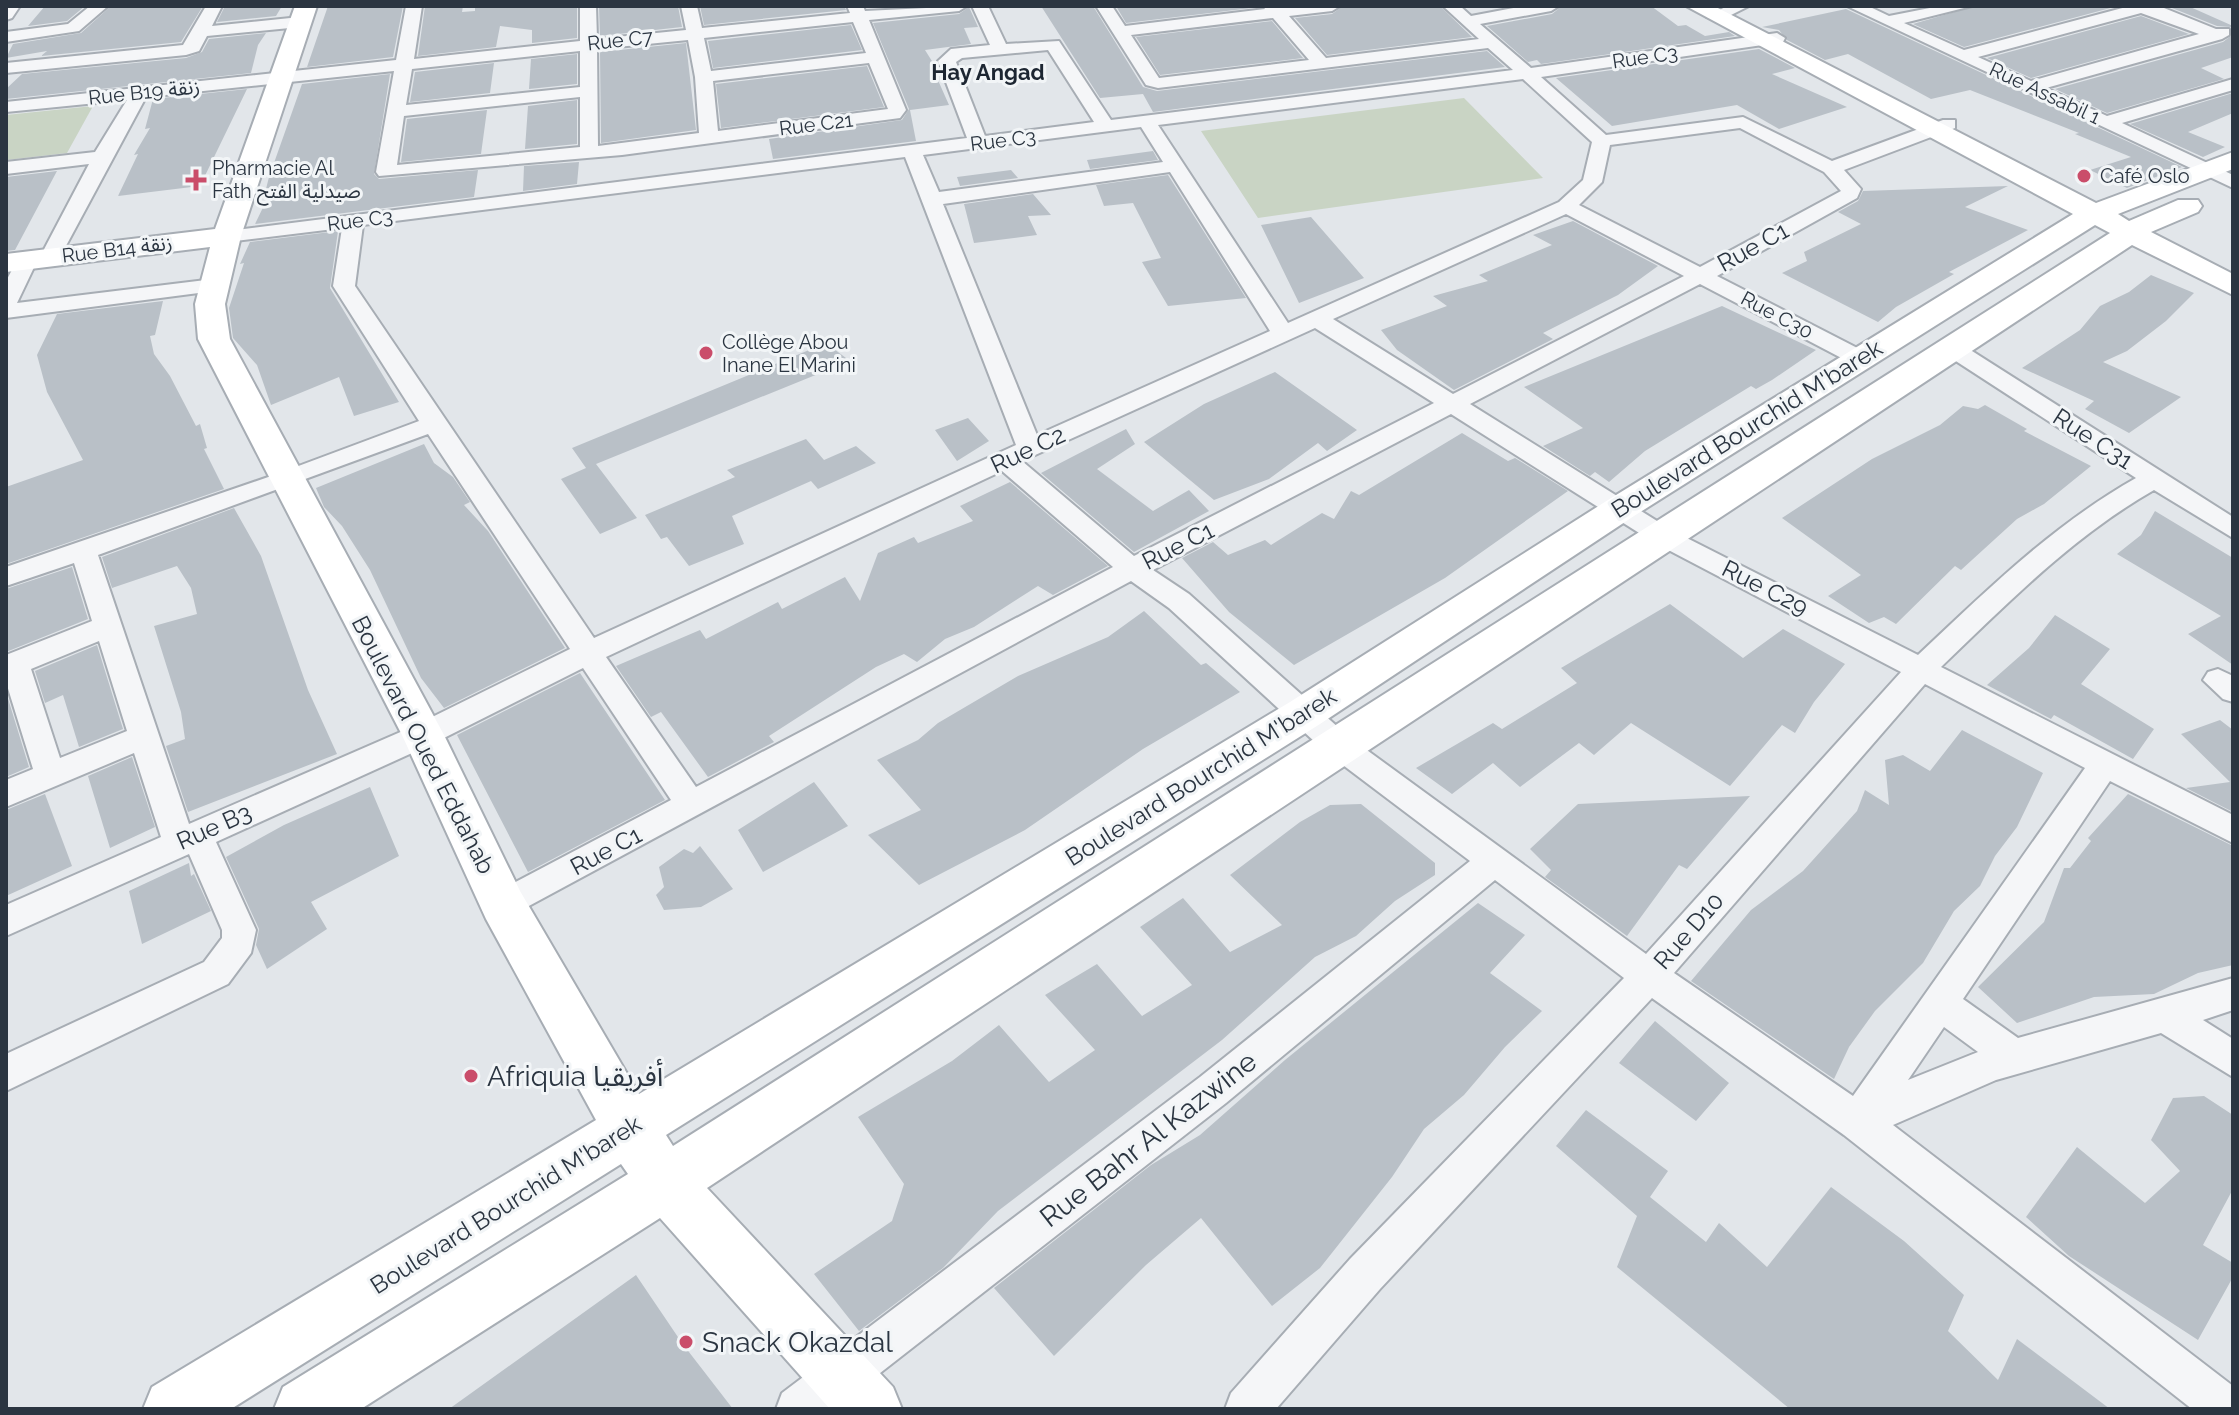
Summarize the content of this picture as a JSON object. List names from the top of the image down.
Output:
{
  "streets": {
    "main road": ["Rue B14 زنقة", "Boulevard Bourchid M'barek", "Boulevard Oued Eddahab"],
    "street": [
      "Rue C7",
      "Rue C3",
      "Rue B19 زنقة",
      "Rue Assabil 1",
      "Rue C21",
      "Rue C1",
      "Rue C30",
      "Rue C31",
      "Rue C2",
      "Rue C29",
      "Rue B3",
      "Rue D10",
      "Rue Bahr Al Kazwine"
    ]
  },
  "crossings": [
    ["Rue C7", "Rue B19 زنقة"],
    ["Rue C7", "Rue C21"],
    ["Rue C7", "Boulevard Oued Eddahab"],
    ["Rue C3", "Rue B14 زنقة"],
    ["Rue C3", "Boulevard Oued Eddahab"],
    ["Rue B19 زنقة", "Boulevard Oued Eddahab"],
    ["Rue Assabil 1", "Boulevard Bourchid M'barek"],
    ["Rue C1", "Rue C30"],
    ["Rue C1", "Rue C29"],
    ["Rue C1", "Boulevard Oued Eddahab"],
    ["Rue B14 زنقة", "Boulevard Oued Eddahab"],
    ["Rue C30", "Boulevard Bourchid M'barek"],
    ["Rue C30", "Rue C2"],
    ["Boulevard Bourchid M'barek", "Rue C31"],
    ["Boulevard Bourchid M'barek", "Rue C29"],
    ["Boulevard Bourchid M'barek", "Boulevard Oued Eddahab"],
    ["Rue C31", "Rue D10"],
    ["Rue C2", "Rue C29"],
    ["Rue C2", "Boulevard Oued Eddahab"],
    ["Rue C2", "Rue B3"],
    ["Rue C29", "Rue D10"],
    ["Boulevard Oued Eddahab", "Rue B3"],
    ["Boulevard Oued Eddahab", "Rue Bahr Al Kazwine"]
  ],
  "districts": ["Hay Angad"],
  "places": {
    "other": [
      "Café Oslo",
      "Collège Abou Inane El Marini",
      "Afriquia أفريقيا",
      "Snack Okazdal"
    ],
    "health": ["Pharmacie Al Fath صيدلية الفتح"]
  }
}
